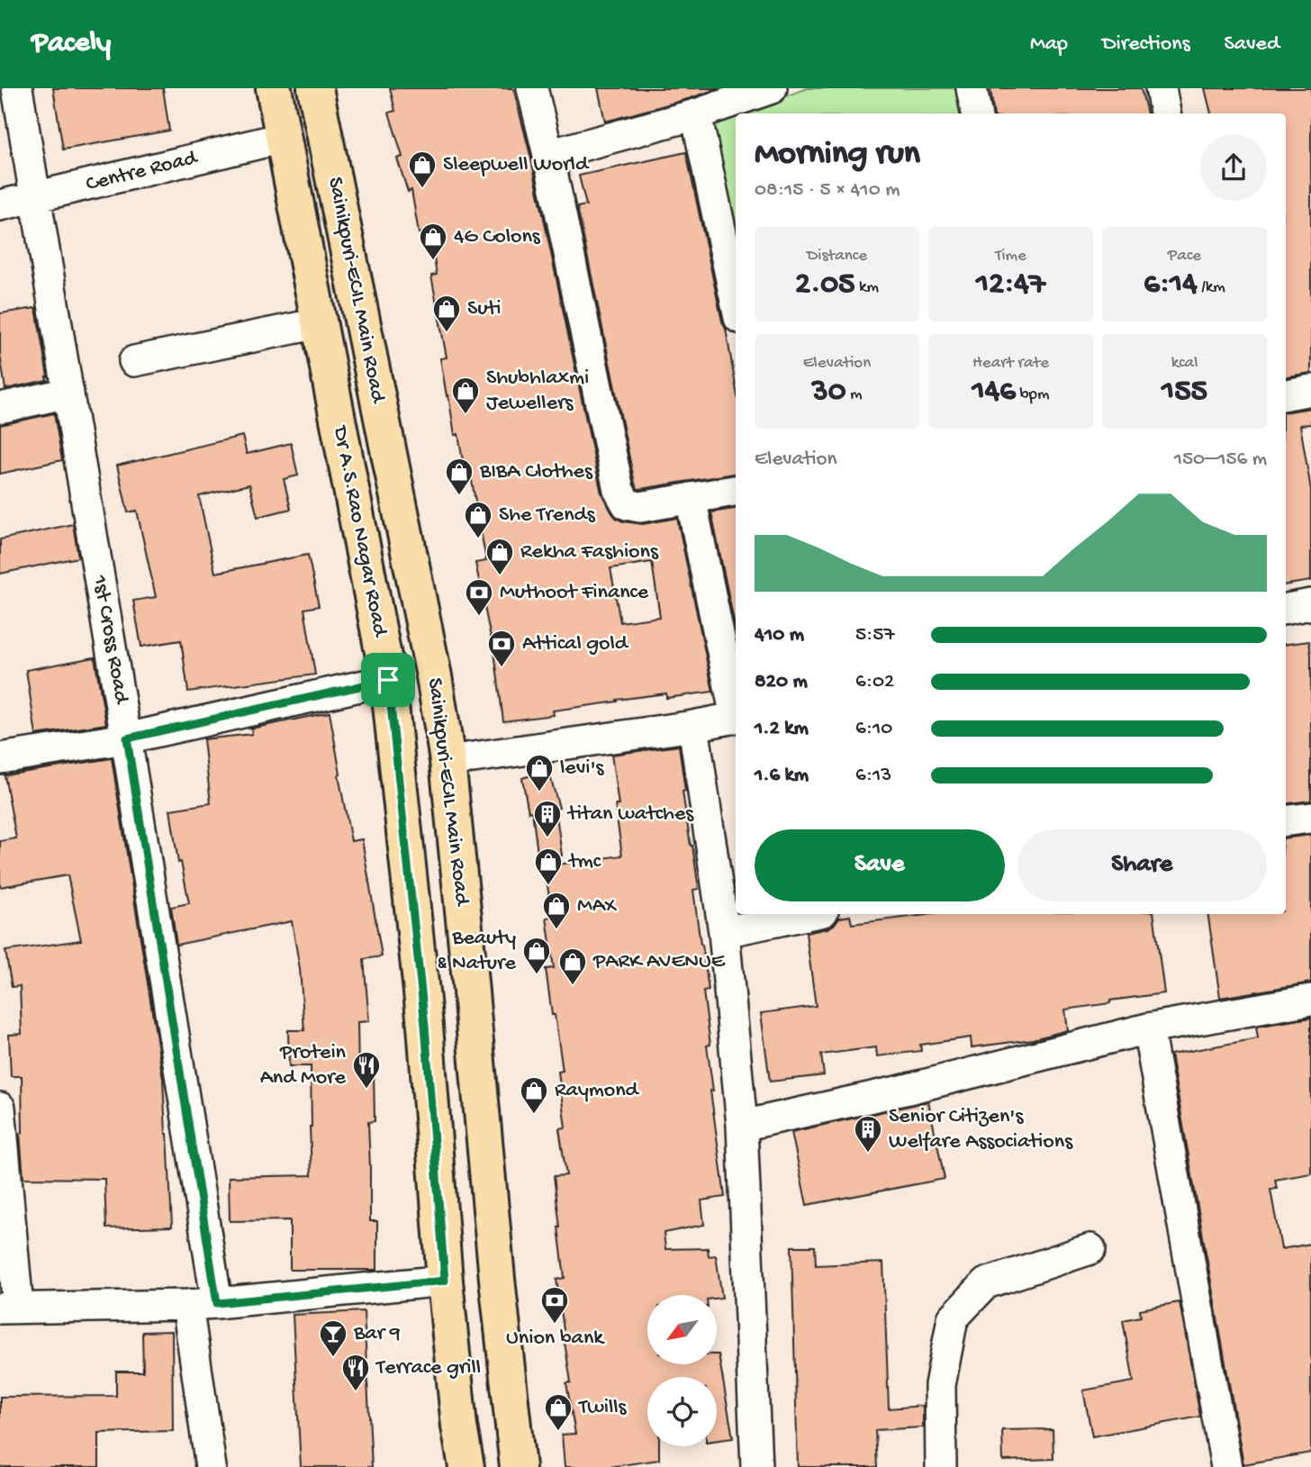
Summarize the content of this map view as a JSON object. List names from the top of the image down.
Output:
{
  "streets": {
    "main road": ["Sainikpuri-ECIL Main Road", "Dr A.S.Rao Nagar Road"],
    "street": ["Centre Road", "1st Cross Road"]
  },
  "crossings": [
    ["Centre Road", "Dr A.S.Rao Nagar Road"],
    ["Centre Road", "1st Cross Road"]
  ],
  "places": {
    "shop": [
      "Sleepwell World",
      "4G Colons",
      "Suti",
      "Shubhlaxmi Jewellers",
      "BIBA Clothes",
      "She Trends",
      "Rekha Fashions",
      "levi's",
      "tmc",
      "MAX",
      "Beauty & Nature",
      "PARK AVENUE",
      "Raymond",
      "Twills"
    ],
    "bank": ["Muthoot Finance", "Attical gold", "Union bank"],
    "building": ["titan watches", "Senior Citizen's Welfare Associations"],
    "restaurant": ["Protein And More", "Terrace grill"],
    "bar": ["Bar 9"]
  },
  "north": "bottom left",
  "page": {
    "header": "Pacely",
    "nav": ["Map", "Directions", "Saved"],
    "heading": ["Morning run", "08:15 · 5 × 410 m"],
    "stats": [
      ["Distance", "2.05 km"],
      ["Time", "12:47"],
      ["Pace", "6:14 /km"],
      ["Elevation", "30 m"],
      ["Heart rate", "146 bpm"],
      ["kcal", "155"]
    ],
    "chart": ["Elevation", "150–156 m"],
    "list": [
      {
        "name": "410 m",
        "note": "5:57"
      },
      {
        "name": "820 m",
        "note": "6:02"
      },
      {
        "name": "1.2 km",
        "note": "6:10"
      },
      {
        "name": "1.6 km",
        "note": "6:13"
      }
    ],
    "buttons": ["Save", "Share"]
  }
}
